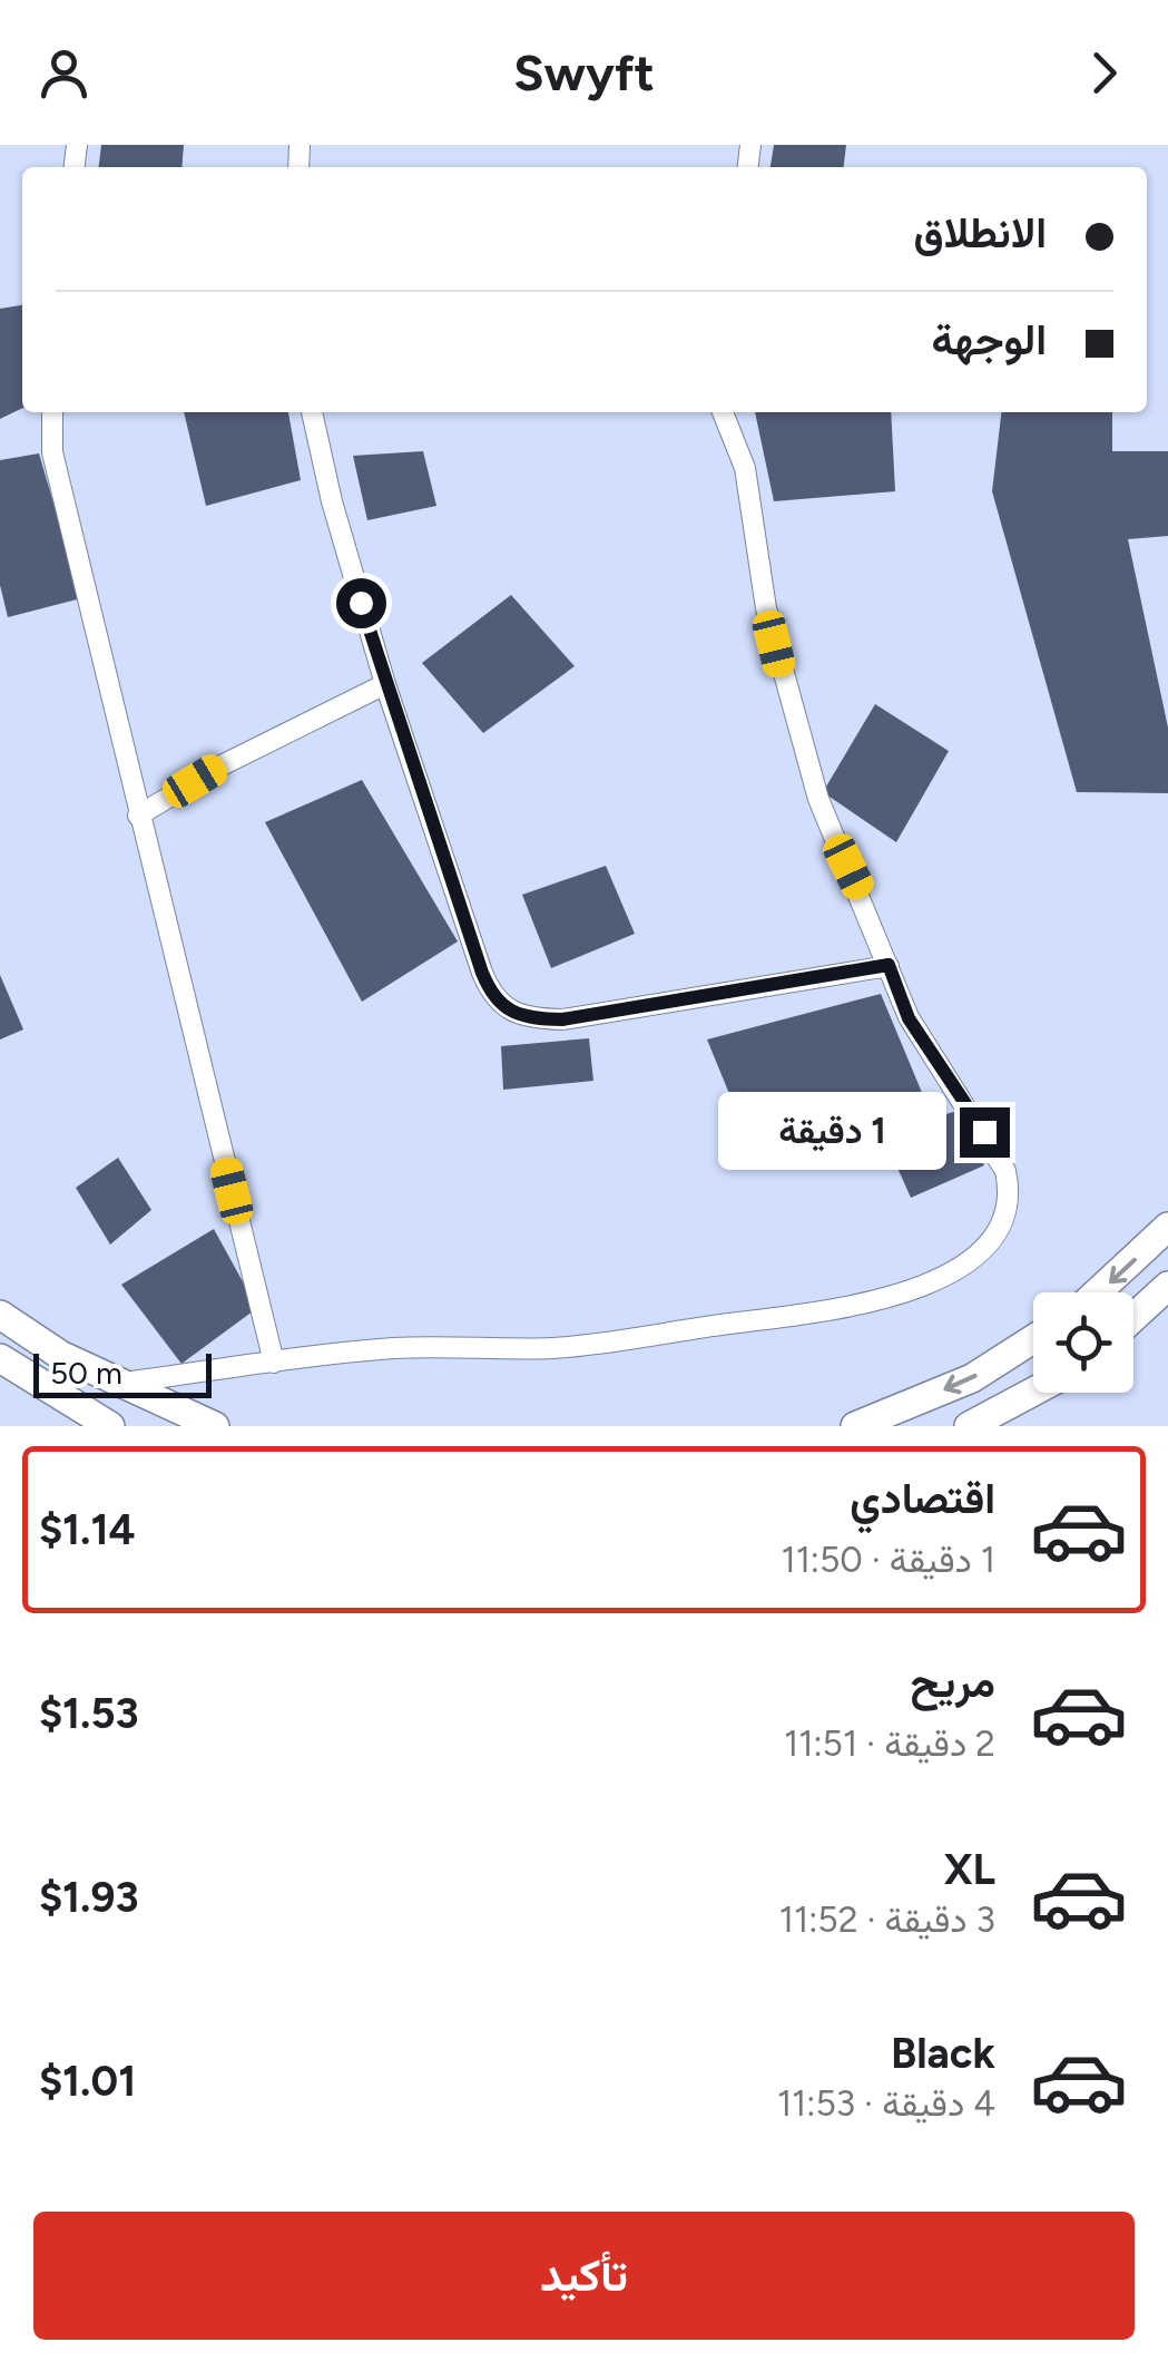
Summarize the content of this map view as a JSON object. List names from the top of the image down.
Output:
{
  "scale_bar": "50 m",
  "page": {
    "header": "Swyft",
    "banner": ["الانطلاق", "الوجهة"],
    "bubble": "1 دقيقة",
    "scale": "50 m",
    "list": [
      {
        "name": "اقتصادي",
        "note": "1 دقيقة · 11:50",
        "value": "$1.14"
      },
      {
        "name": "مريح",
        "note": "2 دقيقة · 11:51",
        "value": "$1.53"
      },
      {
        "name": "XL",
        "note": "3 دقيقة · 11:52",
        "value": "$1.93"
      },
      {
        "name": "Black",
        "note": "4 دقيقة · 11:53",
        "value": "$1.01"
      }
    ],
    "buttons": "تأكيد"
  }
}
